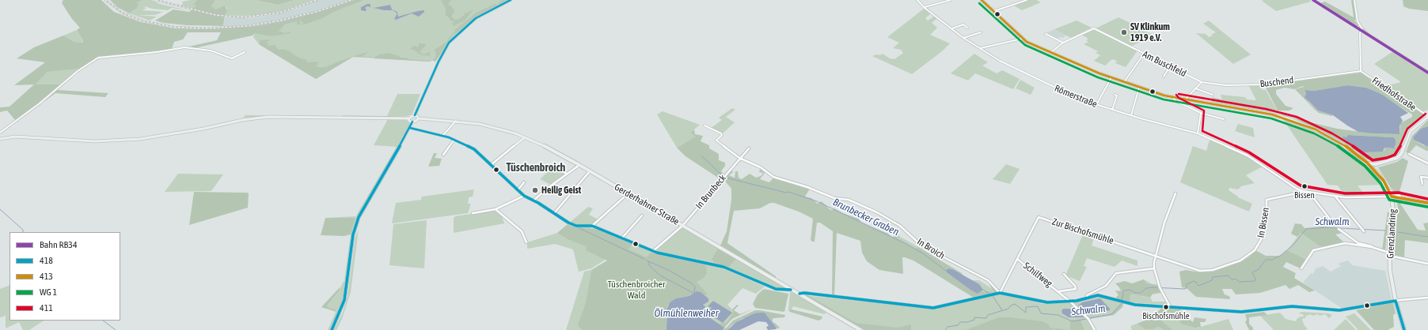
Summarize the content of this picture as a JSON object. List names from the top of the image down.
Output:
{
  "streets": {
    "main road": ["Gerderhahner Straße", "Grenzlandring"],
    "street": [
      "Am Buschfeld",
      "Buschend",
      "Friedhofstraße",
      "Römerstraße",
      "In Brunbeck",
      "In Bissen",
      "Zur Bischofsmühle",
      "In Broich",
      "Schilfweg"
    ]
  },
  "crossings": [
    ["Am Buschfeld", "Buschend"],
    ["Buschend", "Friedhofstraße"],
    ["Römerstraße", "In Bissen"],
    ["In Brunbeck", "Gerderhahner Straße"],
    ["In Brunbeck", "In Broich"],
    ["In Bissen", "Zur Bischofsmühle"],
    ["Zur Bischofsmühle", "In Broich"],
    ["Zur Bischofsmühle", "Schilfweg"]
  ],
  "districts": ["Tüschenbroich"],
  "water": ["Brunbecker Graben", "Schwalm", "Ölmühlenweiher"],
  "parks": ["Tüschenbroicher Wald"],
  "places": [
    "SV Klinkum 1919 e.V.",
    "Bissen",
    "Heilig Geist",
    "Bischofsmühle"
  ],
  "lines": [
    "rail line RB34",
    "transit line 418",
    "transit line 413",
    "transit line 411"
  ],
  "legend": [
    "Bahn RB34",
    "418",
    "413",
    "WG 1",
    "411"
  ]
}
